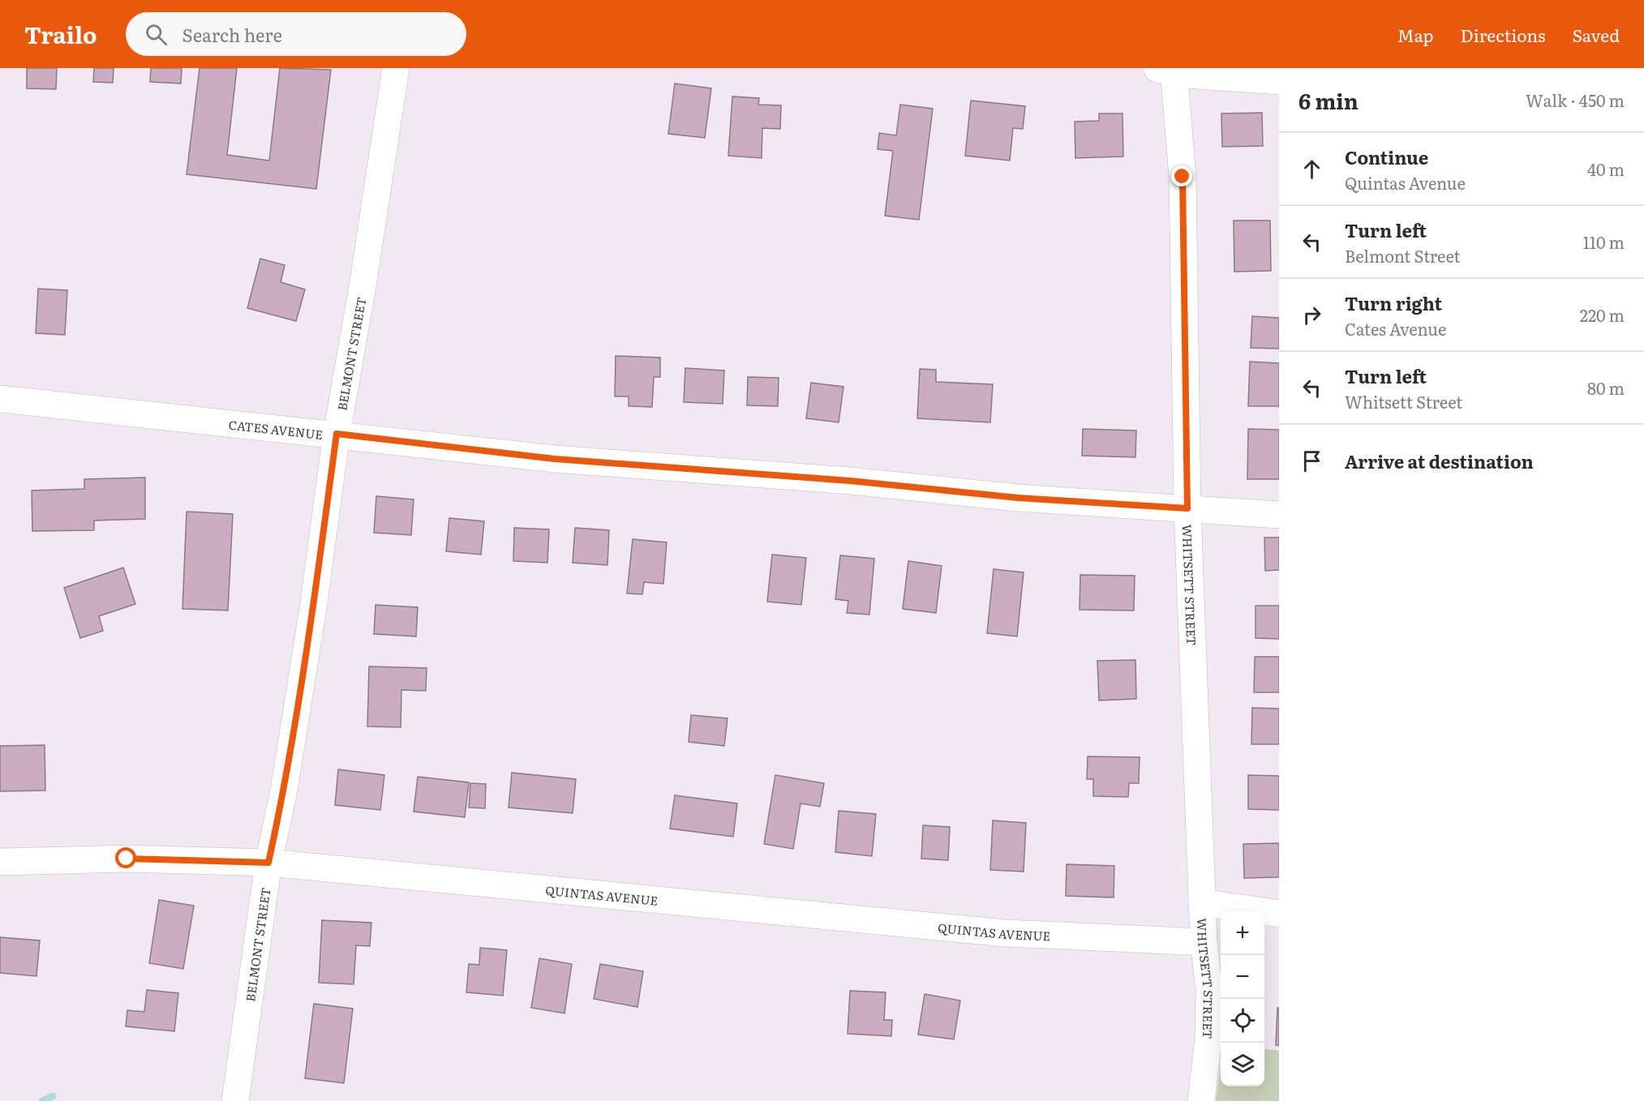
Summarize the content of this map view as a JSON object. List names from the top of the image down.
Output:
{
  "streets": {
    "street": [
      "BELMONT STREET",
      "CATES AVENUE",
      "WHITSETT STREET",
      "QUINTAS AVENUE"
    ]
  },
  "crossings": [
    ["BELMONT STREET", "CATES AVENUE"],
    ["BELMONT STREET", "QUINTAS AVENUE"],
    ["CATES AVENUE", "WHITSETT STREET"],
    ["WHITSETT STREET", "QUINTAS AVENUE"]
  ],
  "page": {
    "header": "Trailo",
    "search": "Search here",
    "nav": ["Map", "Directions", "Saved"],
    "heading": ["6 min", "Walk · 450 m"],
    "list": [
      ["Continue", "Quintas Avenue", "40 m"],
      ["Turn left", "Belmont Street", "110 m"],
      ["Turn right", "Cates Avenue", "220 m"],
      ["Turn left", "Whitsett Street", "80 m"],
      "Arrive at destination"
    ],
    "map_buttons": ["+", "−"]
  }
}
